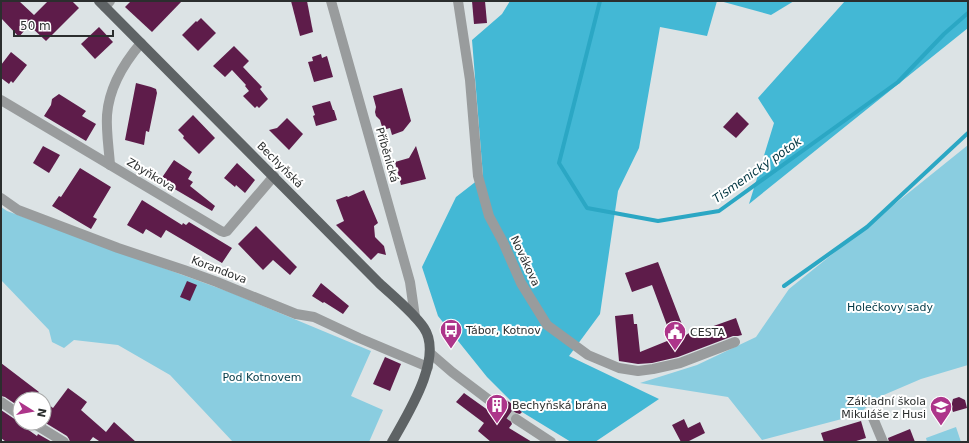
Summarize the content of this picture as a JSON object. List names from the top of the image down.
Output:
{
  "streets": {
    "main road": ["Bechyňská"],
    "street": [
      "Příběnická",
      "Zbyňkova",
      "Novákova",
      "Korandova"
    ]
  },
  "crossings": [
    ["Příběnická", "Bechyňská"],
    ["Bechyňská", "Zbyňkova"],
    ["Bechyňská", "Korandova"]
  ],
  "water": ["Tismenický potok"],
  "parks": ["Holečkovy sady", "Pod Kotnovem"],
  "places": {
    "bus stop": ["Tábor, Kotnov"],
    "public building": ["CESTA"],
    "building": ["Bechyňská brána"],
    "school or university": ["Základní škola Mikuláše z Husi"]
  },
  "scale_bar": "50 m",
  "north": "right"
}
